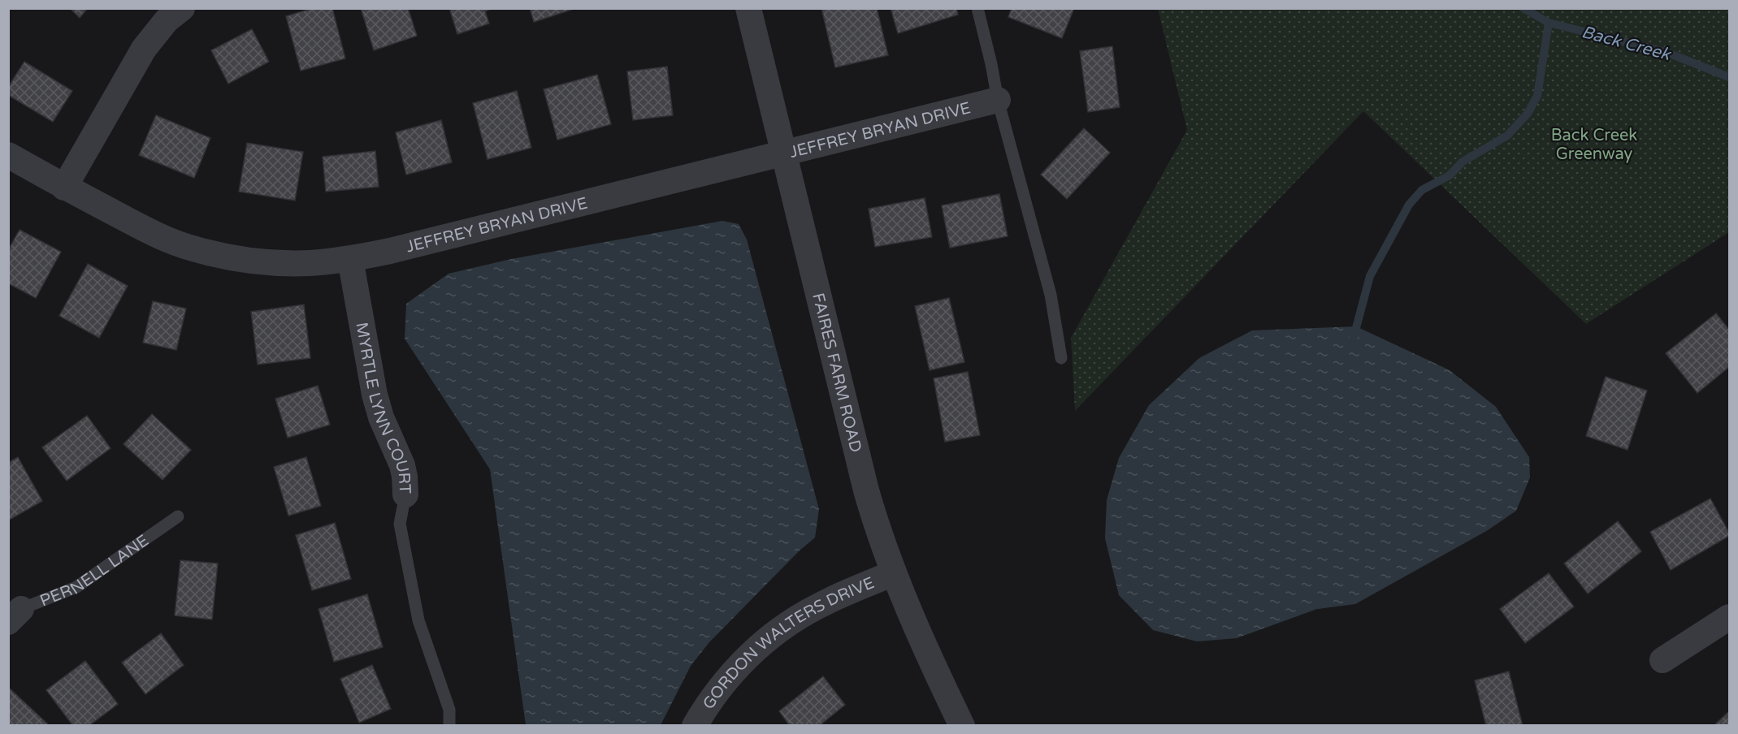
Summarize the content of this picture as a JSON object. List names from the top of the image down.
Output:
{
  "streets": {
    "street": [
      "JEFFREY BRYAN DRIVE",
      "FAIRES FARM ROAD",
      "MYRTLE LYNN COURT",
      "GORDON WALTERS DRIVE"
    ],
    "lane": ["PERNELL LANE"]
  },
  "crossings": [
    ["JEFFREY BRYAN DRIVE", "FAIRES FARM ROAD"],
    ["JEFFREY BRYAN DRIVE", "MYRTLE LYNN COURT"],
    ["FAIRES FARM ROAD", "GORDON WALTERS DRIVE"]
  ],
  "water": ["Back Creek"],
  "parks": ["Back Creek Greenway"]
}
